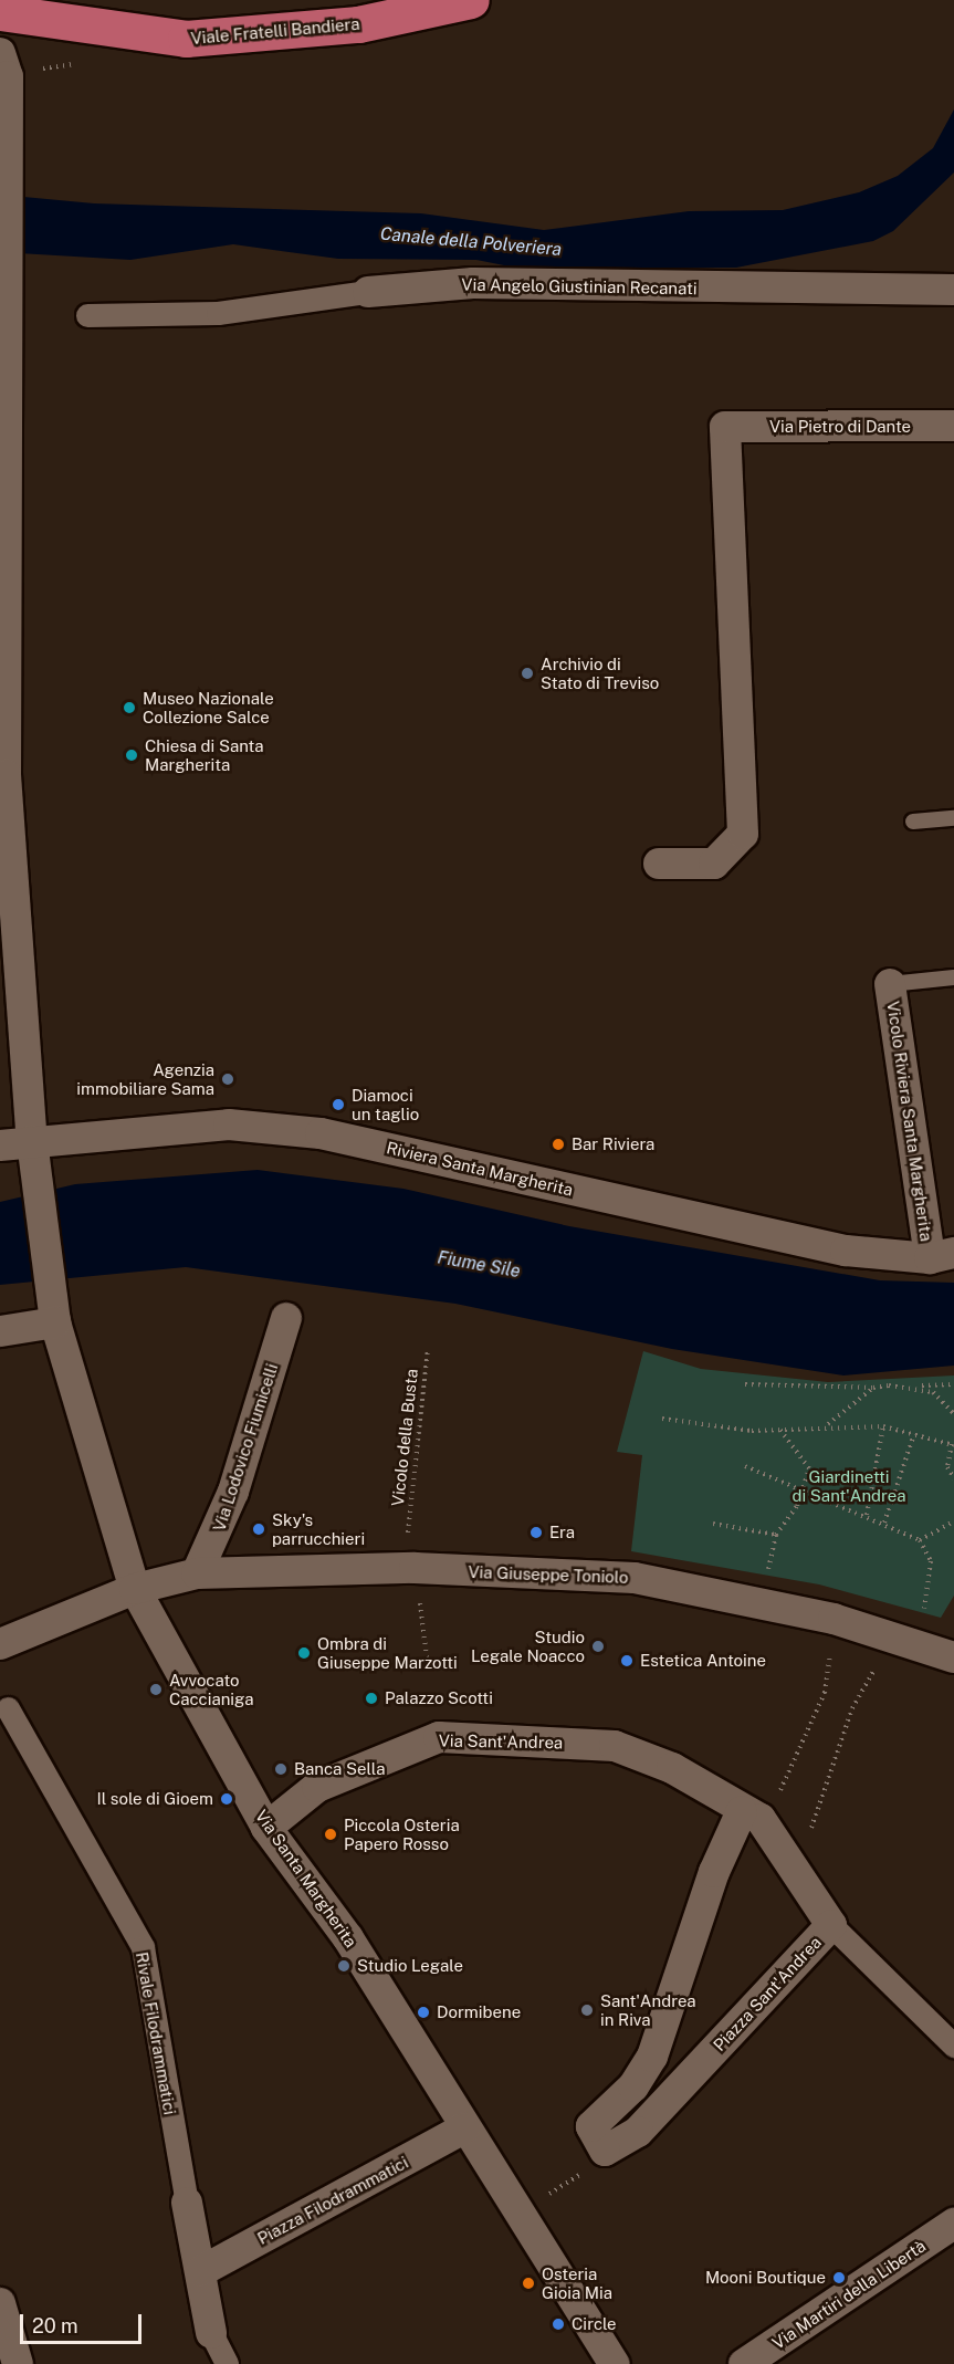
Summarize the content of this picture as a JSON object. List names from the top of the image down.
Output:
{
  "streets": {
    "main road": ["Viale Fratelli Bandiera"],
    "street": [
      "Via Angelo Giustinian Recanati",
      "Via Pietro di Dante",
      "Vicolo Riviera Santa Margherita",
      "Riviera Santa Margherita",
      "Via Lodovico Fiumicelli",
      "Via Giuseppe Toniolo",
      "Via Sant'Andrea",
      "Via Santa Margherita",
      "Piazza Sant'Andrea",
      "Rivale Filodrammatici",
      "Piazza Filodrammatici",
      "Via Martiri della Libertà"
    ],
    "path": ["Vicolo della Busta"]
  },
  "crossings": [
    ["Vicolo Riviera Santa Margherita", "Riviera Santa Margherita"],
    ["Riviera Santa Margherita", "Via Santa Margherita"],
    ["Via Lodovico Fiumicelli", "Via Giuseppe Toniolo"],
    ["Via Giuseppe Toniolo", "Via Santa Margherita"],
    ["Via Sant'Andrea", "Via Santa Margherita"],
    ["Via Sant'Andrea", "Piazza Sant'Andrea"],
    ["Via Santa Margherita", "Piazza Filodrammatici"],
    ["Rivale Filodrammatici", "Piazza Filodrammatici"]
  ],
  "water": ["Canale della Polveriera", "Fiume Sile"],
  "parks": ["Giardinetti di Sant'Andrea"],
  "places": [
    "Archivio di Stato di Treviso",
    "Museo Nazionale Collezione Salce",
    "Chiesa di Santa Margherita",
    "Agenzia immobiliare Sama",
    "Diamoci un taglio",
    "Bar Riviera",
    "Sky's parrucchieri",
    "Era",
    "Studio Legale Noacco",
    "Ombra di Giuseppe Marzotti",
    "Estetica Antoine",
    "Avvocato Caccianiga",
    "Palazzo Scotti",
    "Banca Sella",
    "Il sole di Gioem",
    "Piccola Osteria Papero Rosso",
    "Studio Legale",
    "Sant'Andrea in Riva",
    "Dormibene",
    "Mooni Boutique",
    "Osteria Gioia Mia",
    "Circle"
  ],
  "scale_bar": "20 m"
}
